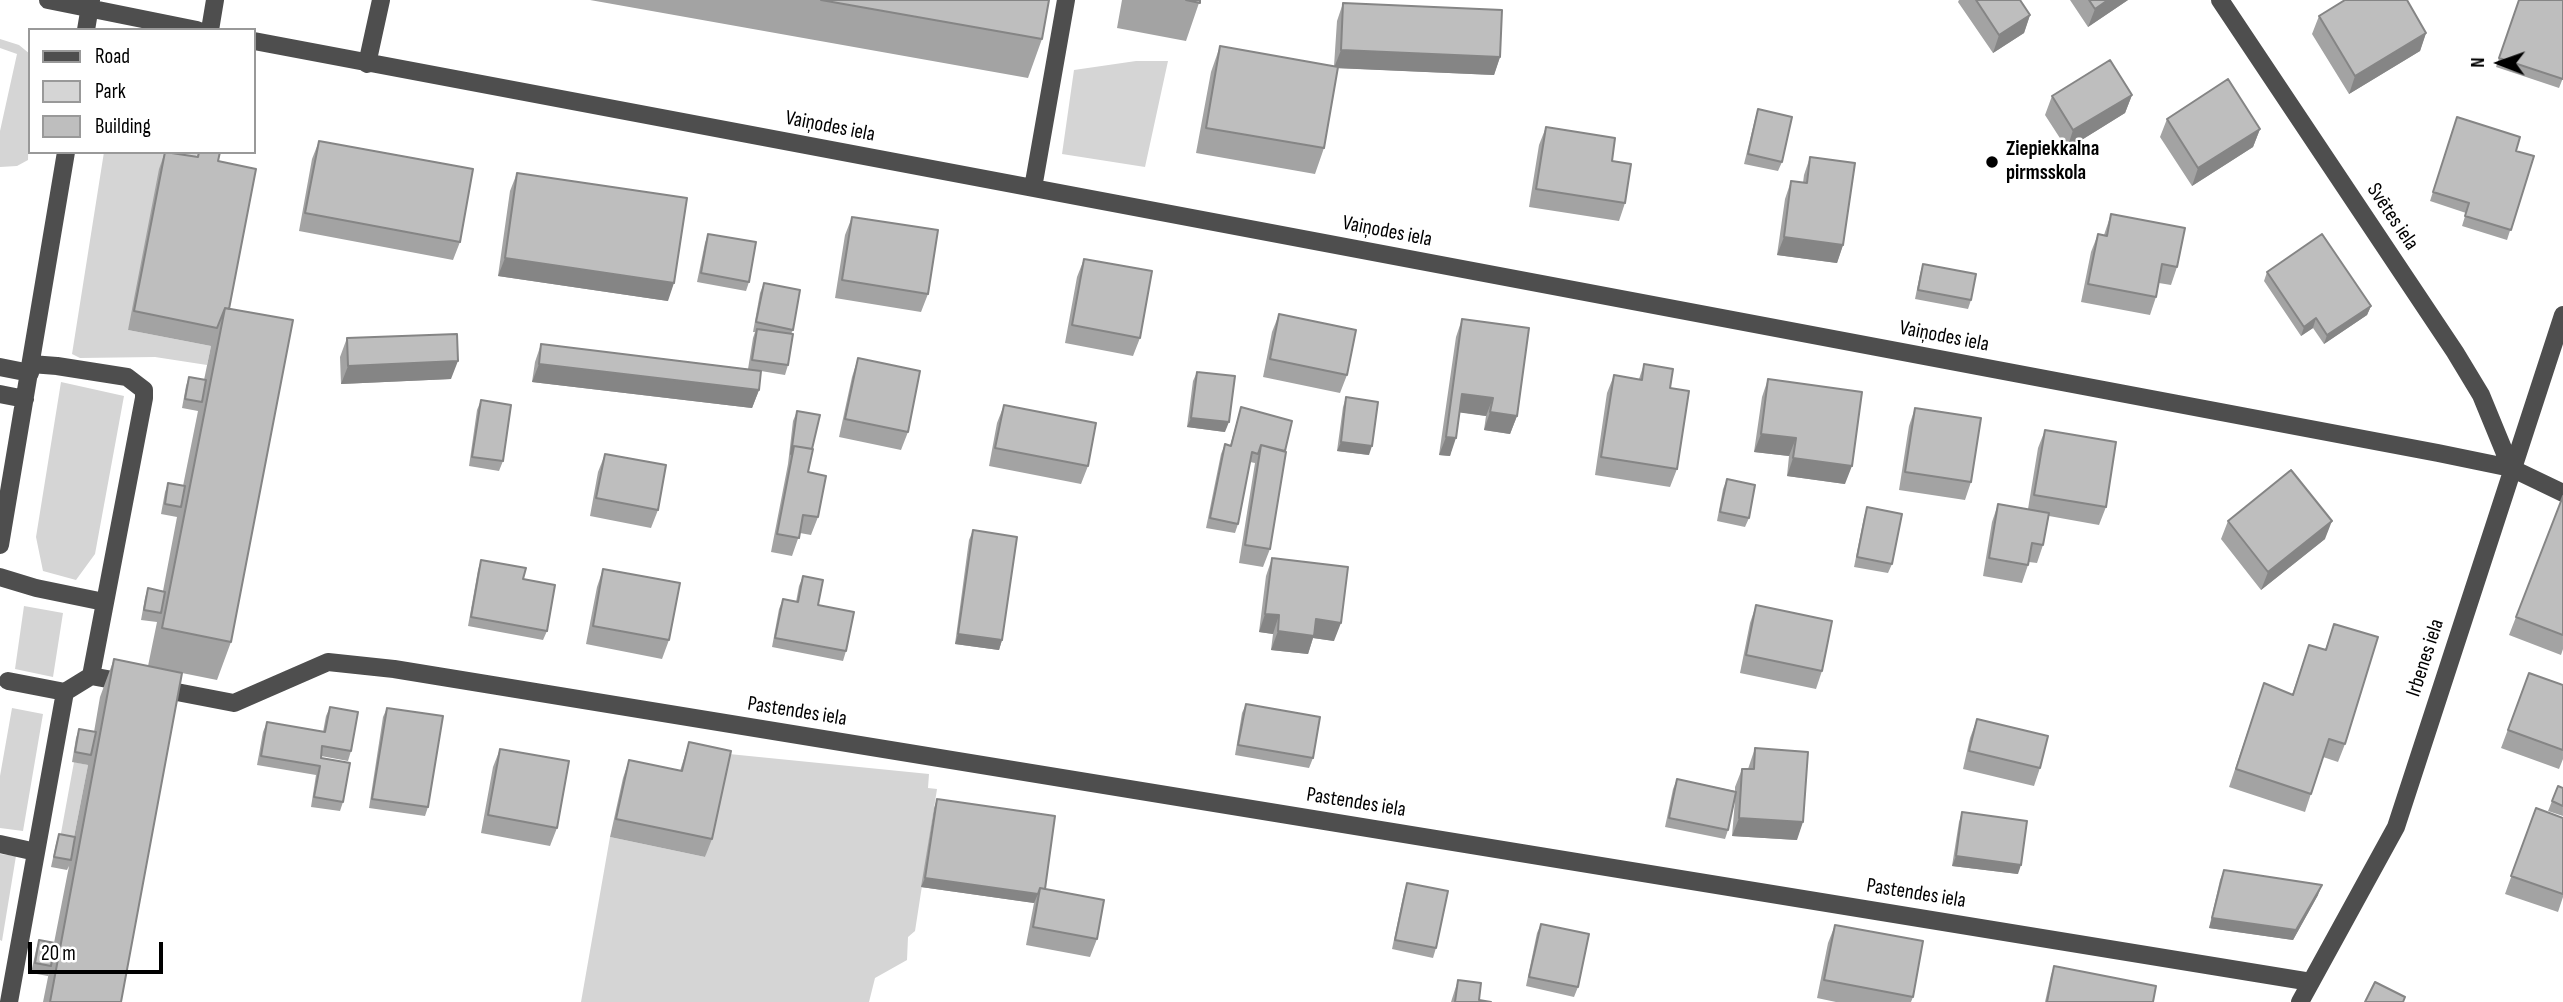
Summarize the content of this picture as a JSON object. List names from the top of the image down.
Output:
{
  "streets": {
    "street": [
      "Vaiņodes iela",
      "Svētes iela",
      "Irbenes iela",
      "Pastendes iela"
    ]
  },
  "crossings": [
    ["Vaiņodes iela", "Svētes iela"],
    ["Vaiņodes iela", "Irbenes iela"],
    ["Svētes iela", "Irbenes iela"],
    ["Irbenes iela", "Pastendes iela"]
  ],
  "places": ["Ziepiekkalna pirmsskola"],
  "legend": ["Road", "Park", "Building"],
  "scale_bar": "20 m",
  "north": "left"
}
